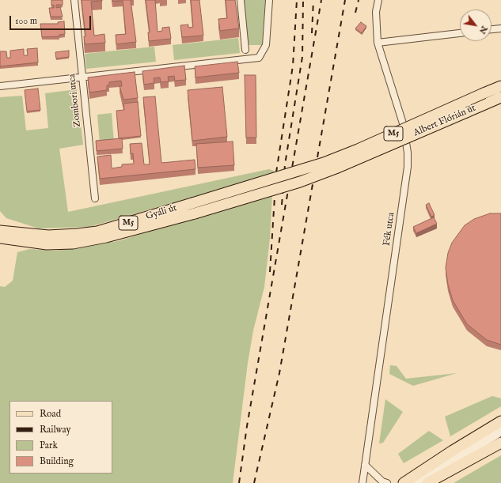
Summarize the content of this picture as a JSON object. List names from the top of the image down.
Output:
{
  "streets": {
    "main road": ["Albert Flórián út", "M5", "Gyáli út"],
    "street": ["Zombori utca", "Fék utca"]
  },
  "crossings": [
    ["Albert Flórián út", "Gyáli út"]
  ],
  "legend": [
    "Road",
    "Railway",
    "Park",
    "Building"
  ],
  "scale_bar": "100 m",
  "north": "bottom right"
}
